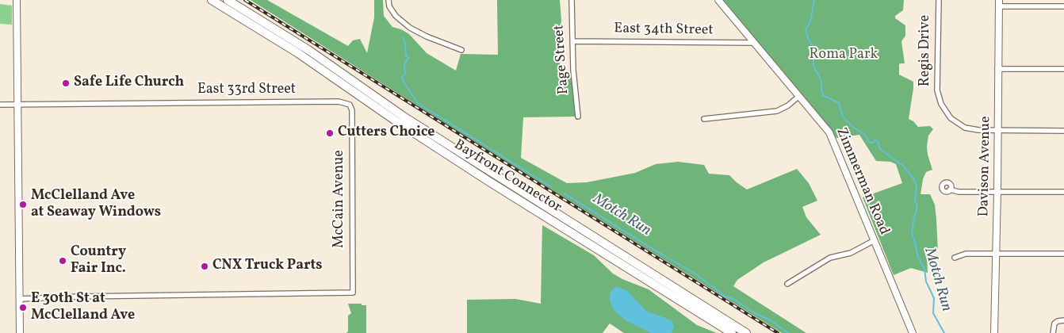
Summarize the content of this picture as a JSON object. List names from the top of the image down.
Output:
{
  "streets": {
    "highway": ["Bayfront Connector"],
    "street": [
      "East 34th Street",
      "Regis Drive",
      "Page Street",
      "East 33rd Street",
      "Davison Avenue",
      "Zimmerman Road",
      "McCain Avenue"
    ]
  },
  "crossings": [
    ["East 34th Street", "Page Street"],
    ["East 34th Street", "Zimmerman Road"],
    ["Regis Drive", "Davison Avenue"],
    ["East 33rd Street", "McCain Avenue"]
  ],
  "water": ["Motch Run"],
  "parks": ["Roma Park"],
  "places": [
    "Safe Life Church",
    "Cutters Choice",
    "McClelland Ave at Seaway Windows",
    "Country Fair Inc.",
    "CNX Truck Parts",
    "E 30th St at McClelland Ave"
  ]
}
